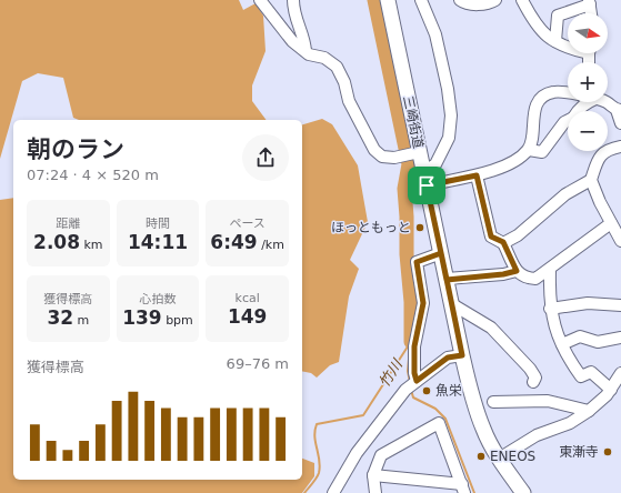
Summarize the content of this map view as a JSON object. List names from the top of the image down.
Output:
{
  "streets": {
    "main road": ["三崎街道"]
  },
  "water": ["竹川"],
  "places": [
    "ほっともっと",
    "魚栄",
    "東漸寺",
    "ENEOS"
  ],
  "north": "right",
  "page": {
    "map_buttons": ["+", "−"],
    "heading": ["朝のラン", "07:24 · 4 × 520 m"],
    "stats": [
      ["距離", "2.08 km"],
      ["時間", "14:11"],
      ["ペース", "6:49 /km"],
      ["獲得標高", "32 m"],
      ["心拍数", "139 bpm"],
      ["kcal", "149"]
    ],
    "chart": ["獲得標高", "69–76 m"]
  }
}
